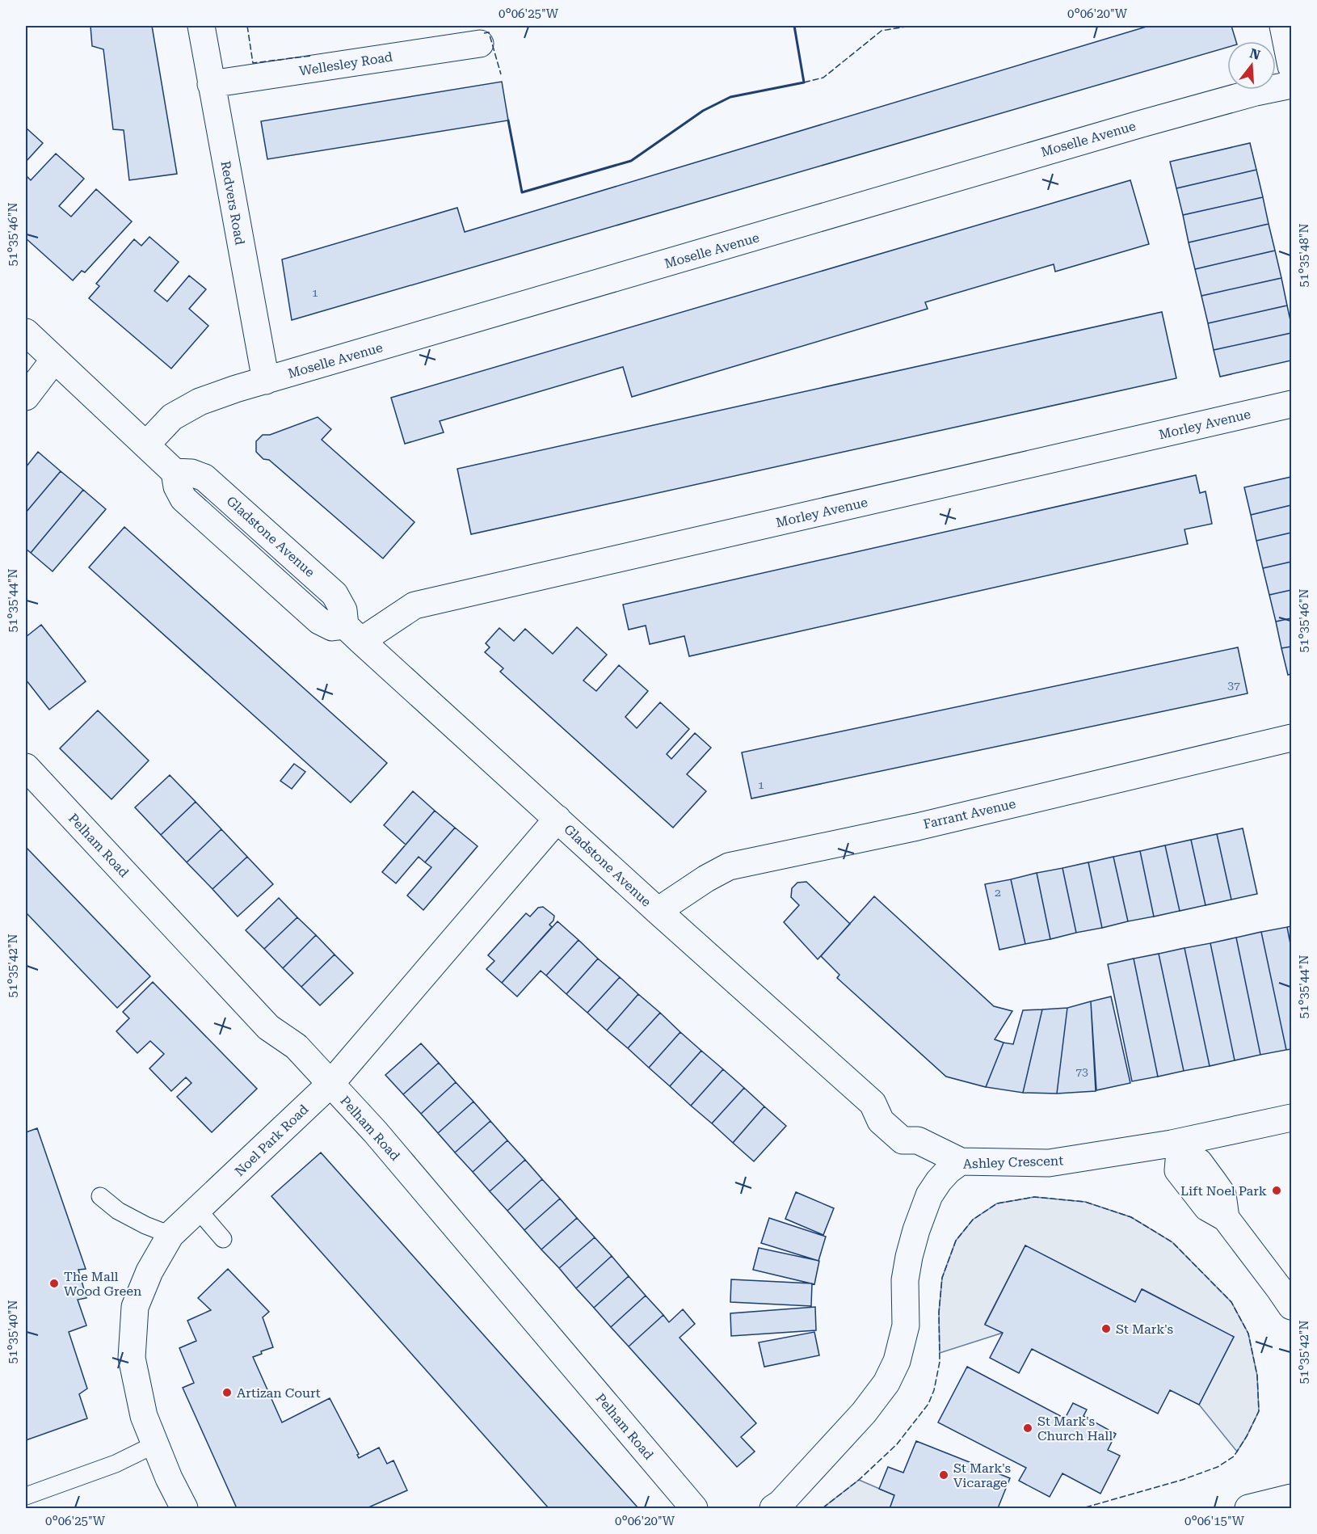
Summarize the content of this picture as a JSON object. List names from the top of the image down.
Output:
{
  "streets": {
    "street": [
      "Wellesley Road",
      "Moselle Avenue",
      "Redvers Road",
      "Morley Avenue",
      "Gladstone Avenue",
      "Farrant Avenue",
      "Pelham Road",
      "Noel Park Road",
      "Ashley Crescent"
    ]
  },
  "crossings": [
    ["Wellesley Road", "Redvers Road"],
    ["Moselle Avenue", "Redvers Road"],
    ["Morley Avenue", "Gladstone Avenue"],
    ["Gladstone Avenue", "Farrant Avenue"],
    ["Gladstone Avenue", "Noel Park Road"],
    ["Gladstone Avenue", "Ashley Crescent"],
    ["Pelham Road", "Noel Park Road"]
  ],
  "places": [
    "Lift Noel Park",
    "The Mall Wood Green",
    "St Mark's",
    "Artizan Court",
    "St Mark's Church Hall",
    "St Mark's Vicarage"
  ],
  "house_numbers": [
    "1",
    "37",
    "1",
    "2",
    "73"
  ],
  "north": "top",
  "coordinates": [
    "0°06'25\"W",
    "0°06'20\"W",
    "51°35'46\"N",
    "51°35'48\"N",
    "51°35'44\"N",
    "51°35'42\"N",
    "51°35'40\"N",
    "0°06'15\"W"
  ]
}
